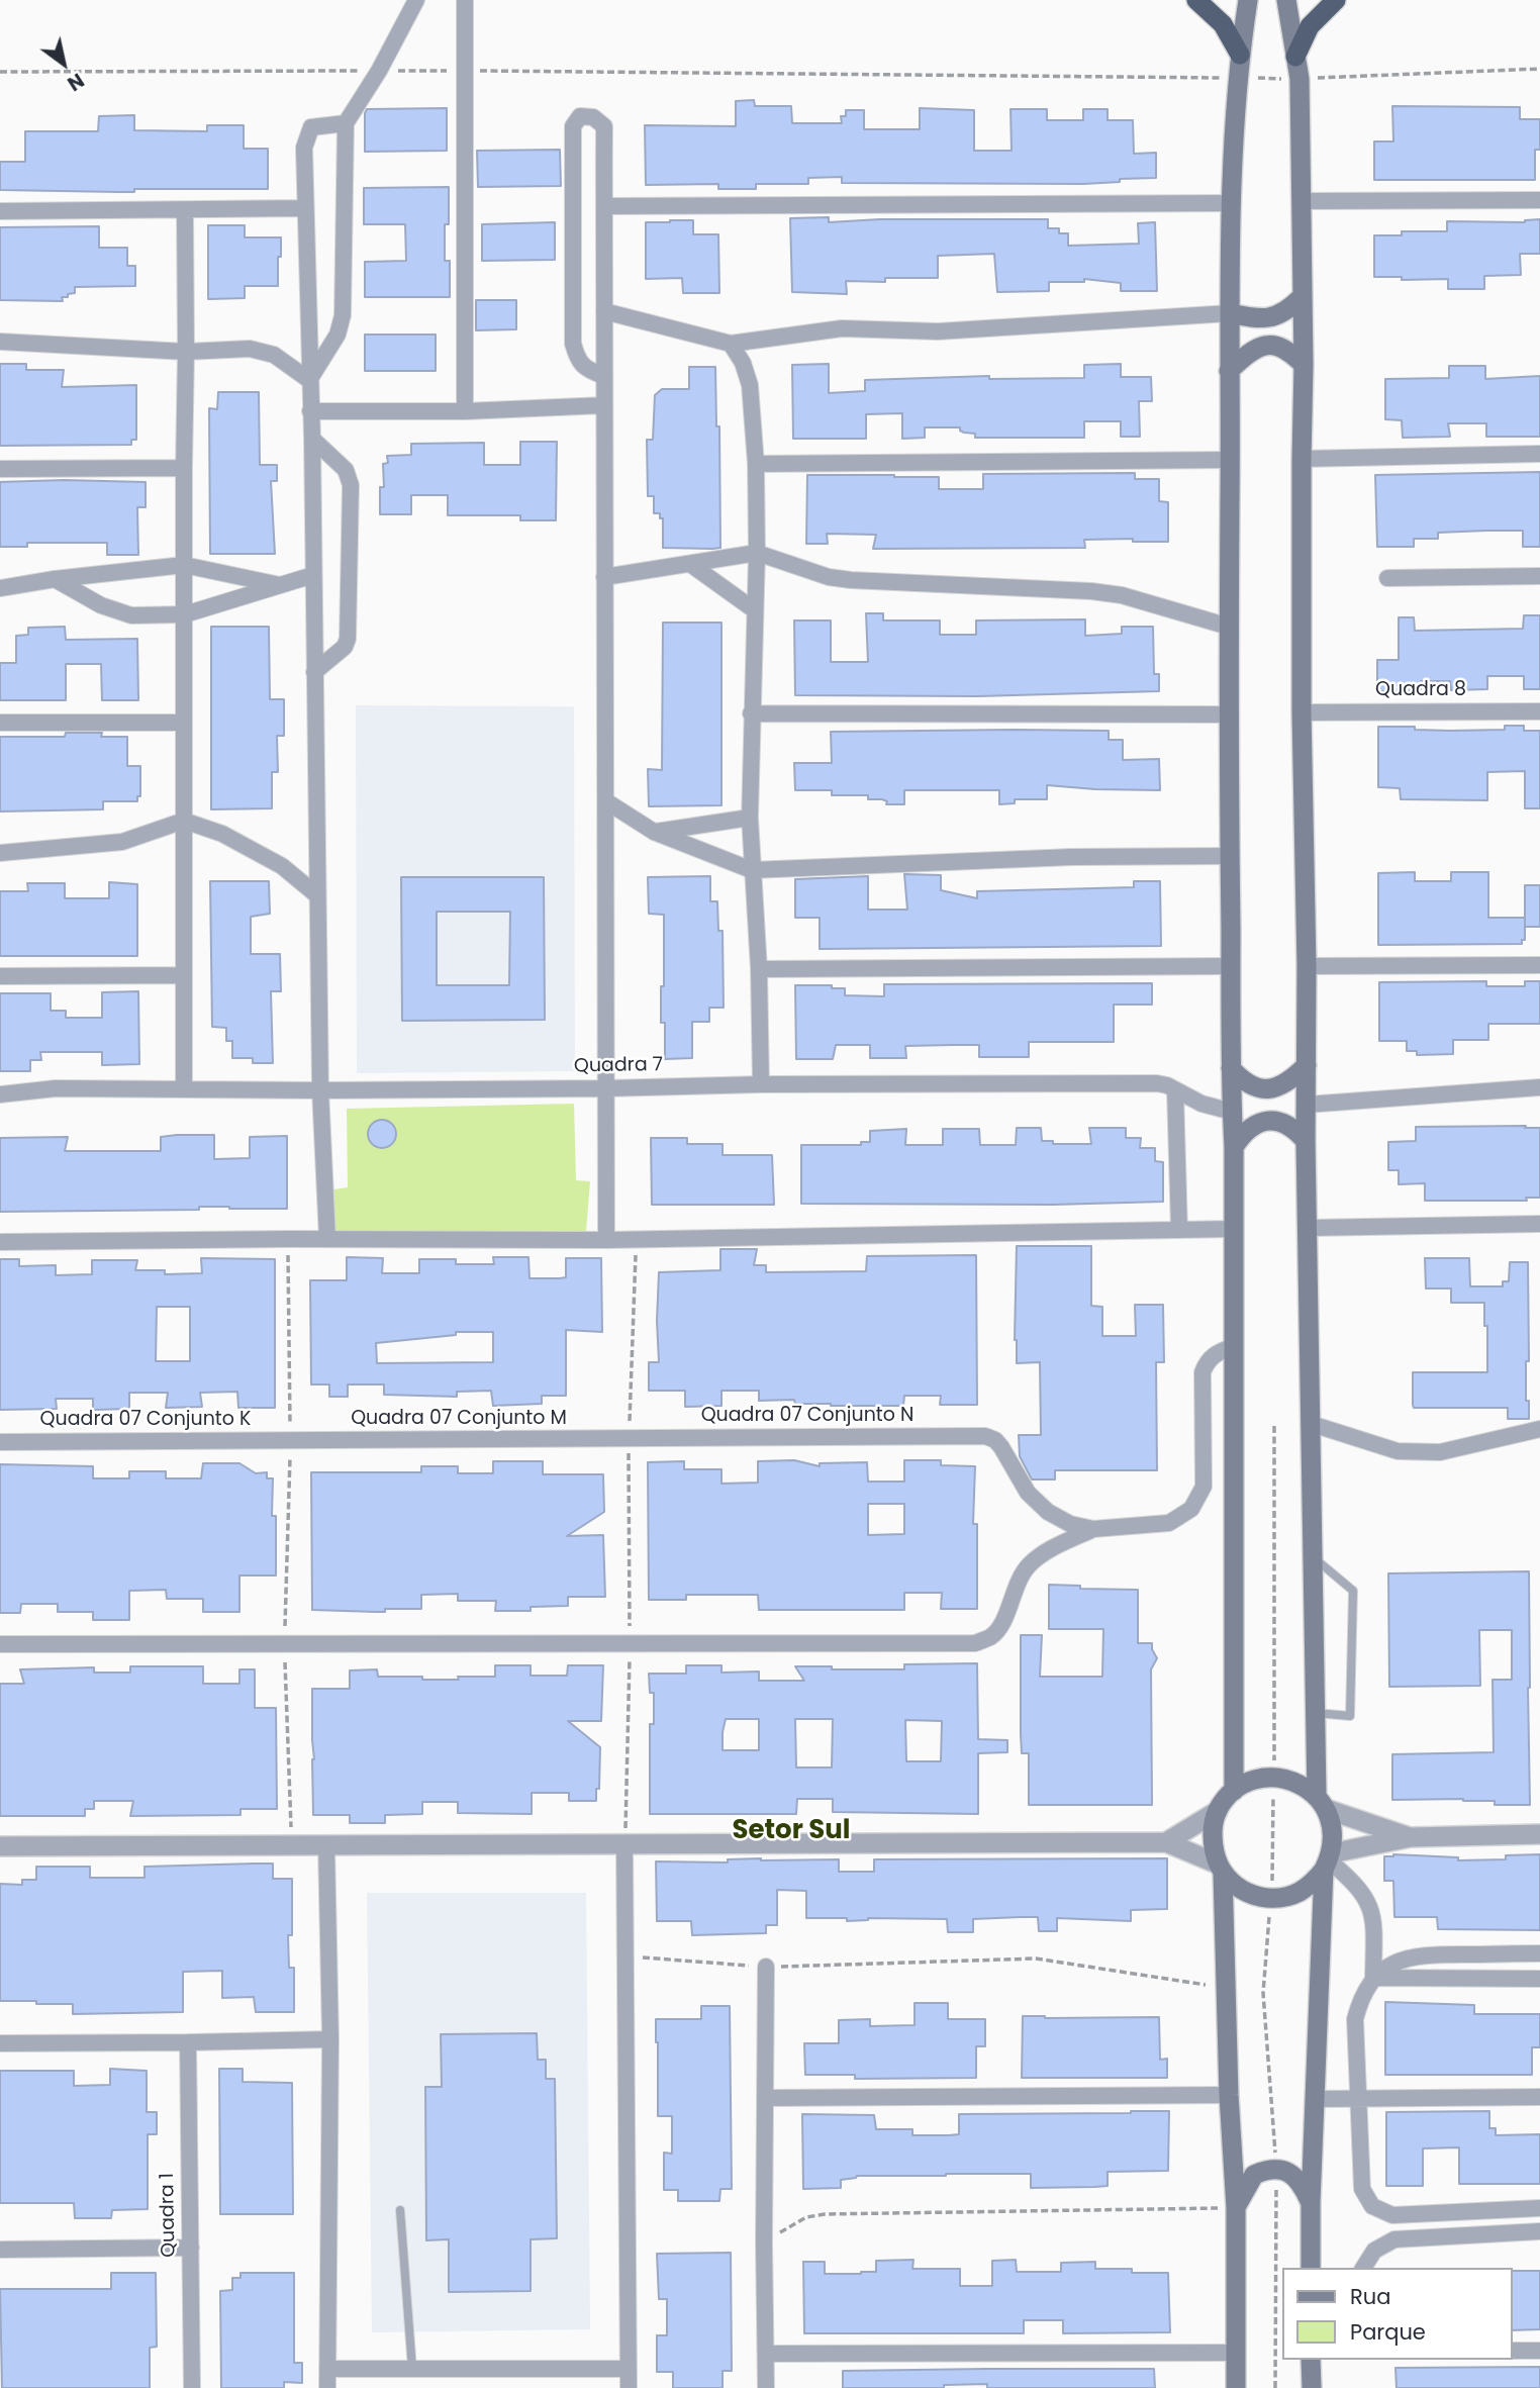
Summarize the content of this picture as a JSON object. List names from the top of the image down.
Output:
{
  "streets": {
    "street": [
      "Quadra 8",
      "Quadra 7",
      "Quadra 07 Conjunto N",
      "Quadra 07 Conjunto M",
      "Quadra 07 Conjunto K",
      "Quadra 1"
    ]
  },
  "crossings": [
    ["Quadra 07 Conjunto N", "Quadra 07 Conjunto M"],
    ["Quadra 07 Conjunto M", "Quadra 07 Conjunto K"]
  ],
  "districts": ["Setor Sul"],
  "legend": ["Rua", "Parque"],
  "north": "bottom right"
}
